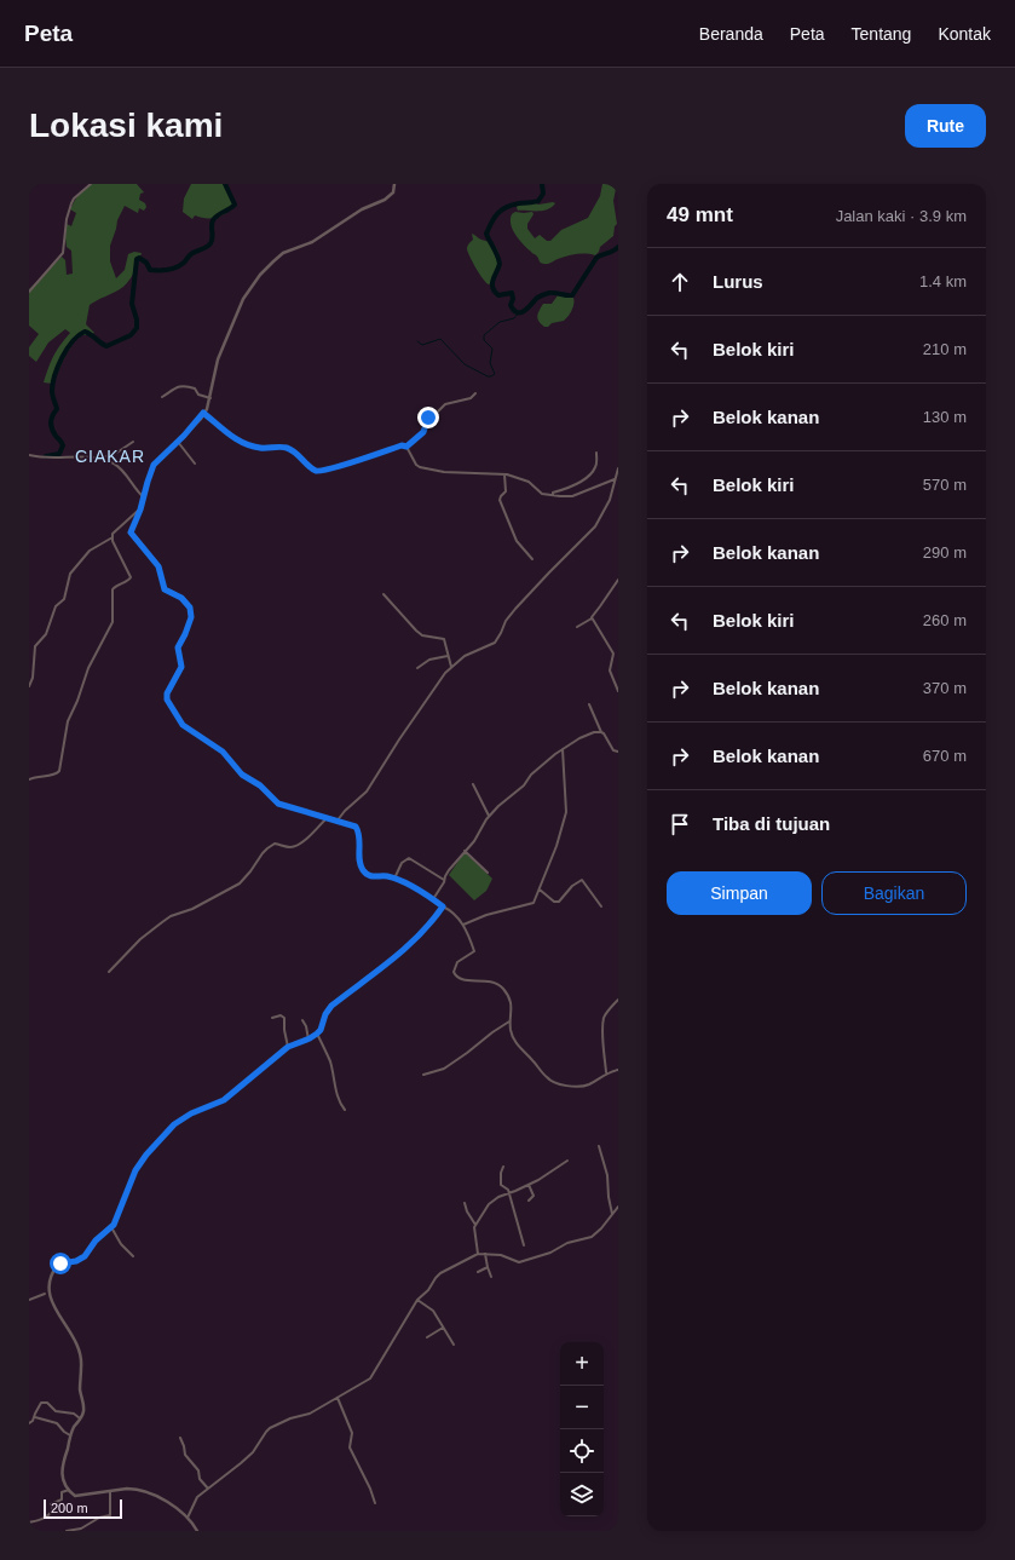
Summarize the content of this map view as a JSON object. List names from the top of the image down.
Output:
{
  "districts": ["CIAKAR"],
  "scale_bar": "200 m",
  "page": {
    "header": "Peta",
    "nav": [
      "Beranda",
      "Peta",
      "Tentang",
      "Kontak"
    ],
    "buttons": [
      "Rute",
      ["Simpan", "Bagikan"]
    ],
    "title": "Lokasi kami",
    "heading": ["49 mnt", "Jalan kaki · 3.9 km"],
    "list": [
      ["Lurus", "1.4 km"],
      ["Belok kiri", "210 m"],
      ["Belok kanan", "130 m"],
      ["Belok kiri", "570 m"],
      ["Belok kanan", "290 m"],
      ["Belok kiri", "260 m"],
      ["Belok kanan", "370 m"],
      ["Belok kanan", "670 m"],
      "Tiba di tujuan"
    ],
    "map_buttons": ["+", "−"],
    "scale": "200 m"
  }
}
